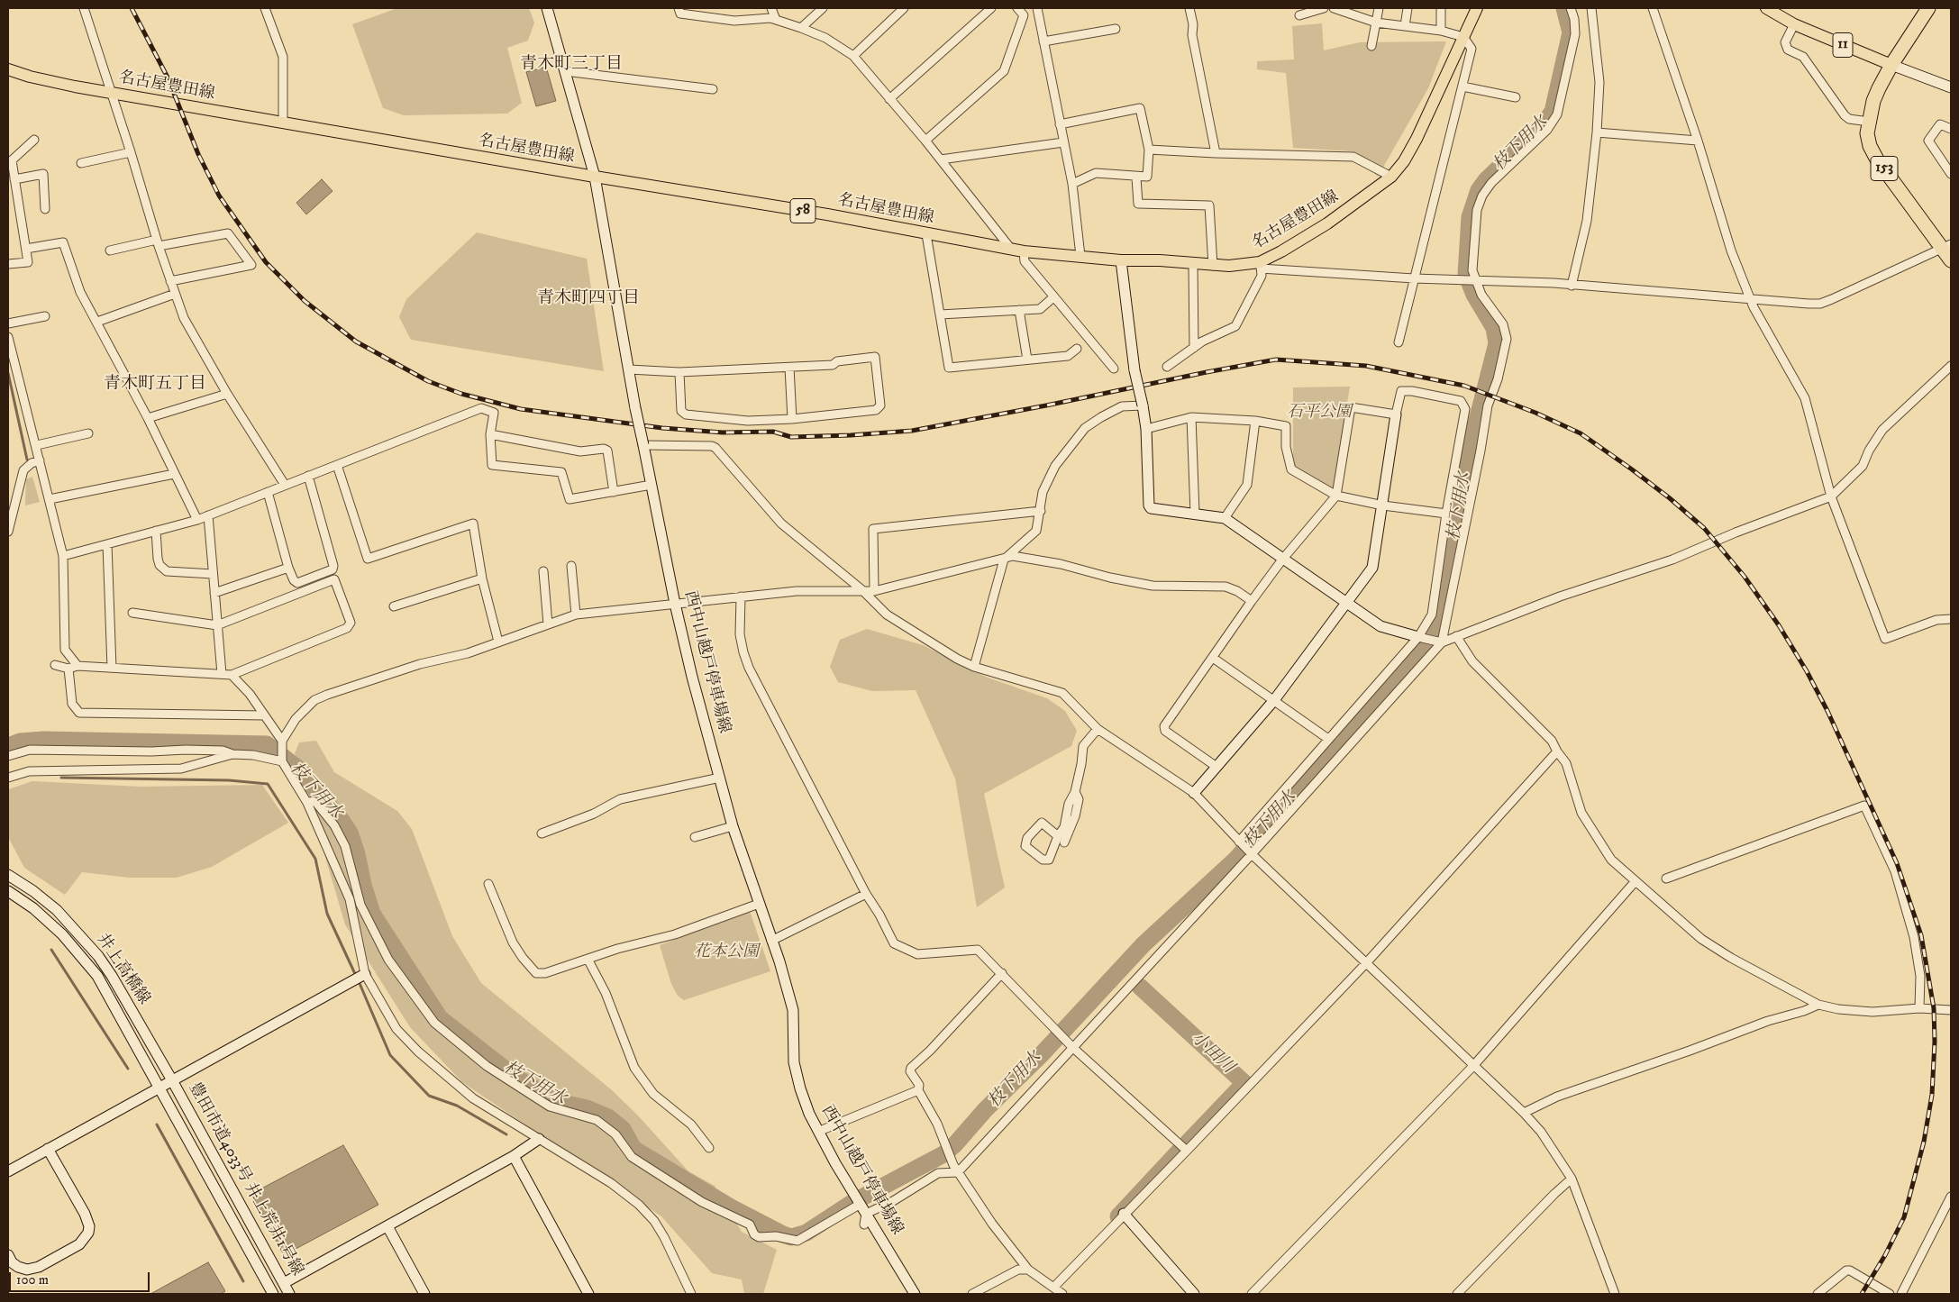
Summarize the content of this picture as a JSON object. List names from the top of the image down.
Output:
{
  "streets": {
    "highway": ["153"],
    "main road": ["11", "名古屋豊田線", "58"],
    "street": ["西中山越戸停車場線", "井上高橋線", "豊田市道4033号 井上荒井1号線"]
  },
  "crossings": [
    ["11", "153"],
    ["名古屋豊田線", "西中山越戸停車場線"],
    ["井上高橋線", "豊田市道4033号 井上荒井1号線"]
  ],
  "districts": ["青木町三丁目", "青木町四丁目", "青木町五丁目"],
  "water": ["枝下用水", "小田川"],
  "parks": ["石平公園", "花本公園"],
  "scale_bar": "100 m"
}
